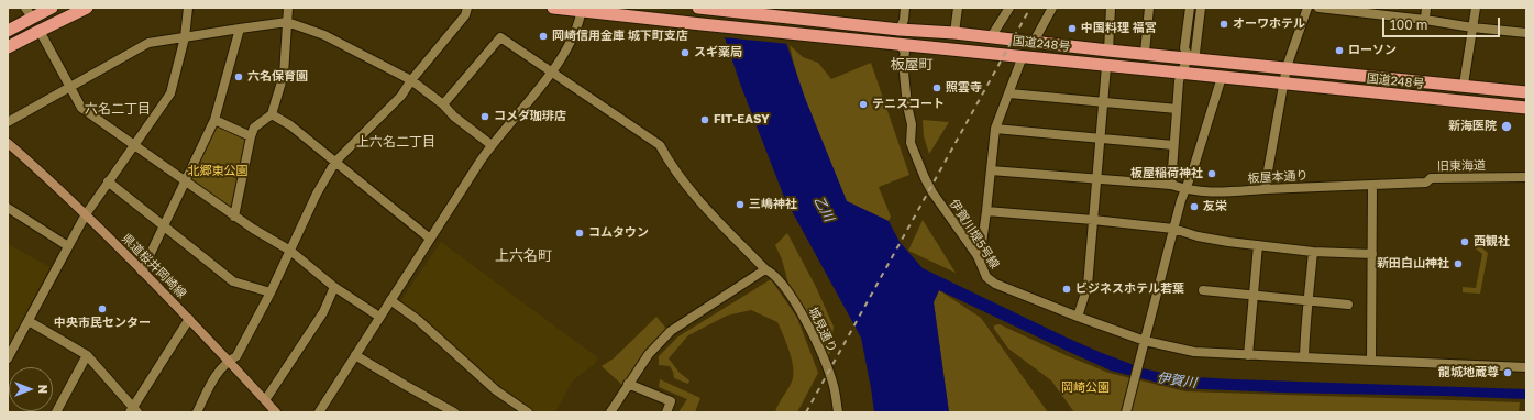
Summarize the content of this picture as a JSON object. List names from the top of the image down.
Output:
{
  "streets": {
    "highway": ["国道248号"],
    "main road": ["県道桜井岡崎線"],
    "street": [
      "旧東海道",
      "板屋本通り",
      "伊賀川堤5号線",
      "城見通り"
    ]
  },
  "crossings": [
    ["国道248号", "伊賀川堤5号線"],
    ["旧東海道", "板屋本通り"]
  ],
  "districts": [
    "板屋町",
    "六名二丁目",
    "上六名二丁目",
    "上六名町"
  ],
  "water": ["乙川", "伊賀川"],
  "parks": ["北郷東公園", "岡崎公園"],
  "places": [
    "オーワホテル",
    "中国料理 福宮",
    "岡崎信用金庫 城下町支店",
    "ローソン",
    "スギ薬局",
    "六名保育園",
    "照雲寺",
    "テニスコート",
    "コメダ珈琲店",
    "FIT-EASY",
    "新海医院",
    "板屋稲荷神社",
    "三嶋神社",
    "友栄",
    "コムタウン",
    "西観社",
    "新田白山神社",
    "ビジネスホテル若葉",
    "中央市民センター",
    "龍城地蔵尊"
  ],
  "scale_bar": "100 m",
  "north": "right"
}
